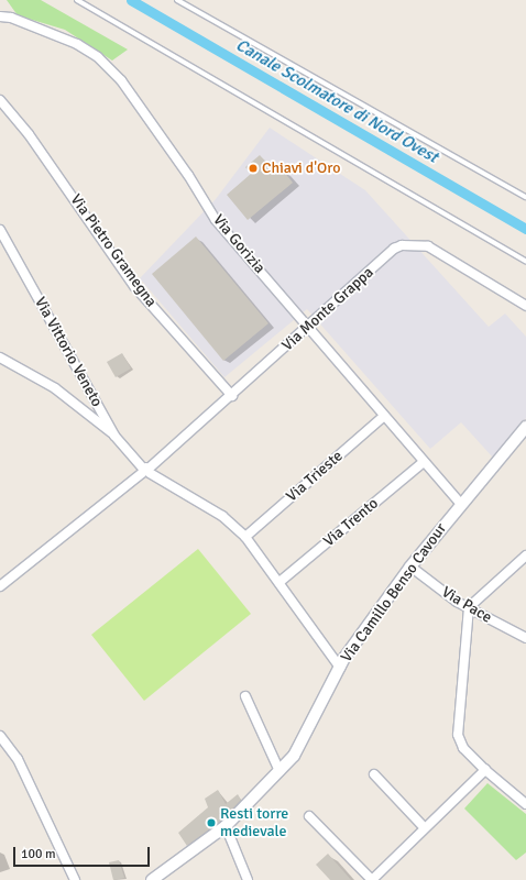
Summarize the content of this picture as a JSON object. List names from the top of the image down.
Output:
{
  "streets": {
    "street": [
      "Via Gorizia",
      "Via Pietro Gramegna",
      "Via Monte Grappa",
      "Via Vittorio Veneto",
      "Via Trieste",
      "Via Trento",
      "Via Camillo Benso Cavour",
      "Via Pace"
    ]
  },
  "crossings": [
    ["Via Gorizia", "Via Monte Grappa"],
    ["Via Gorizia", "Via Trieste"],
    ["Via Gorizia", "Via Trento"],
    ["Via Gorizia", "Via Camillo Benso Cavour"],
    ["Via Pietro Gramegna", "Via Monte Grappa"],
    ["Via Monte Grappa", "Via Vittorio Veneto"],
    ["Via Vittorio Veneto", "Via Trieste"],
    ["Via Vittorio Veneto", "Via Trento"],
    ["Via Vittorio Veneto", "Via Camillo Benso Cavour"],
    ["Via Camillo Benso Cavour", "Via Pace"]
  ],
  "water": ["Canale Scolmatore di Nord Ovest"],
  "places": ["Chiavi d'Oro", "Resti torre medievale"],
  "scale_bar": "100 m"
}
